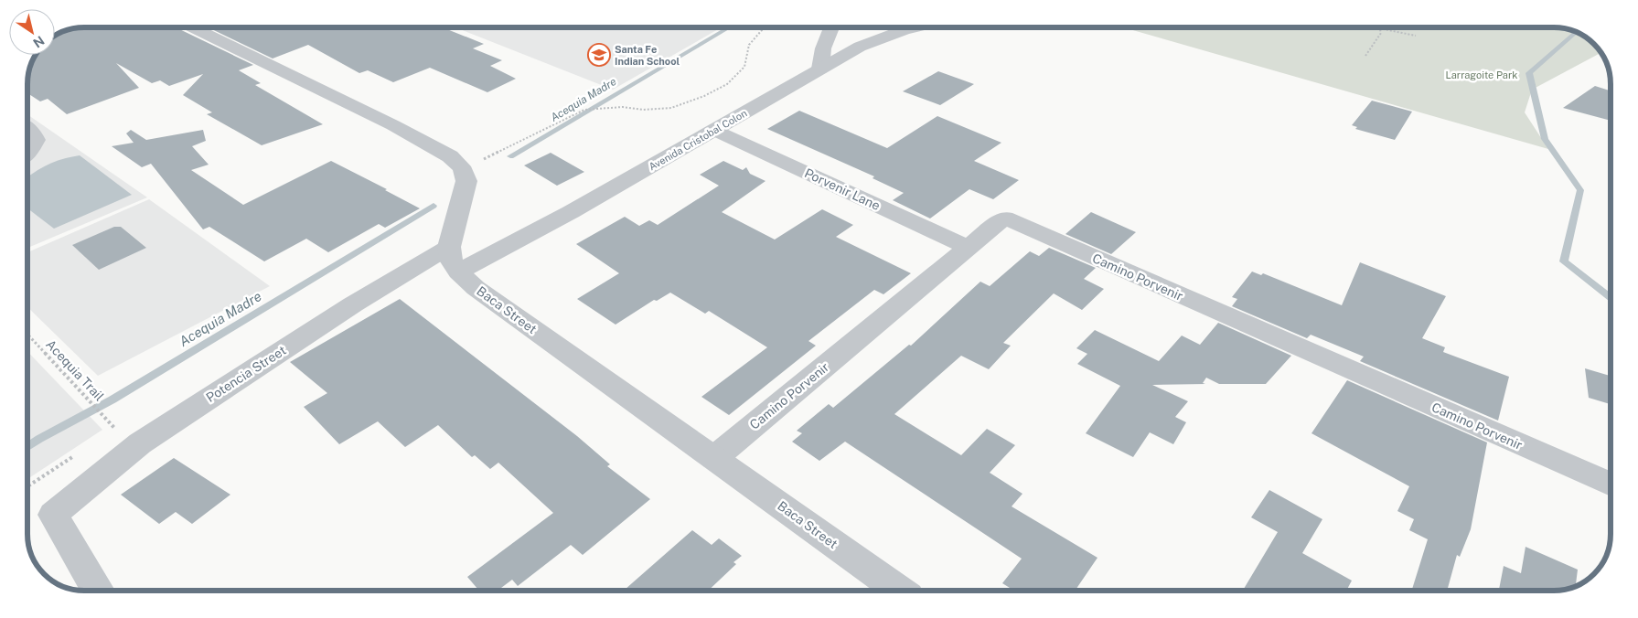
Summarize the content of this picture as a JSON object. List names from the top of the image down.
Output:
{
  "streets": {
    "street": [
      "Avenida Cristobal Colon",
      "Porvenir Lane",
      "Camino Porvenir",
      "Baca Street",
      "Potencia Street"
    ],
    "path": ["Acequia Trail"]
  },
  "crossings": [
    ["Avenida Cristobal Colon", "Porvenir Lane"],
    ["Avenida Cristobal Colon", "Baca Street"],
    ["Avenida Cristobal Colon", "Potencia Street"],
    ["Porvenir Lane", "Camino Porvenir"],
    ["Camino Porvenir", "Baca Street"],
    ["Baca Street", "Potencia Street"]
  ],
  "water": ["Acequia Madre"],
  "parks": ["Larragoite Park"],
  "places": {
    "school or university": ["Santa Fe Indian School"]
  },
  "north": "bottom right"
}
